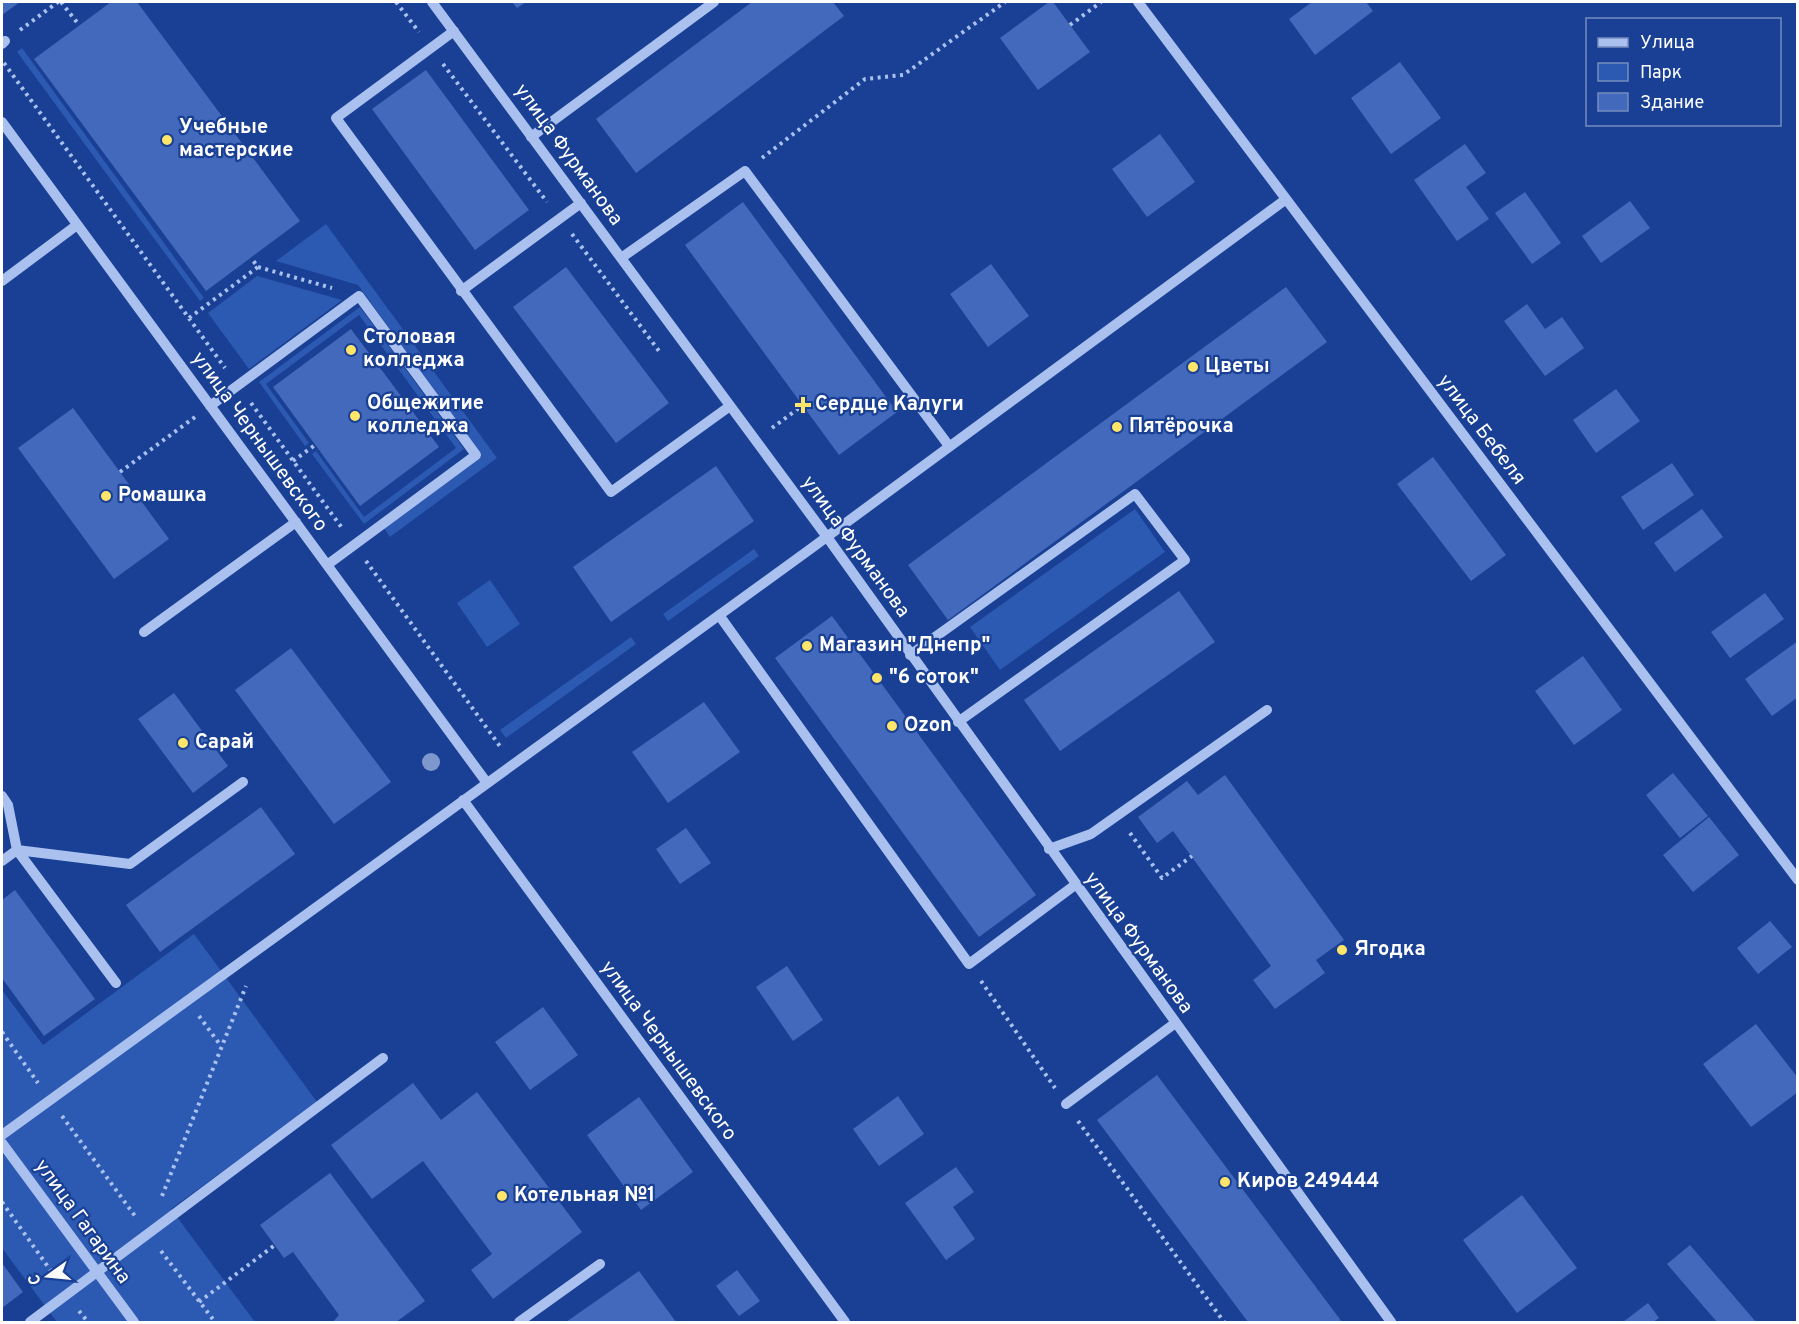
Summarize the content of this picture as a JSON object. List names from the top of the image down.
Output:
{
  "streets": {
    "street": [
      "улица Фурманова",
      "улица Бебеля",
      "улица Чернышевского",
      "улица Гагарина"
    ]
  },
  "places": {
    "other": [
      "Учебные мастерские",
      "Столовая колледжа",
      "Цветы",
      "Общежитие колледжа",
      "Пятёрочка",
      "Ромашка",
      "Магазин \"Днепр\"",
      "\"6 соток\"",
      "Ozon",
      "Сарай",
      "Ягодка",
      "Киров 249444",
      "Котельная №1"
    ],
    "health": ["Сердце Калуги"]
  },
  "legend": ["Улица", "Парк", "Здание"],
  "north": "left"
}
